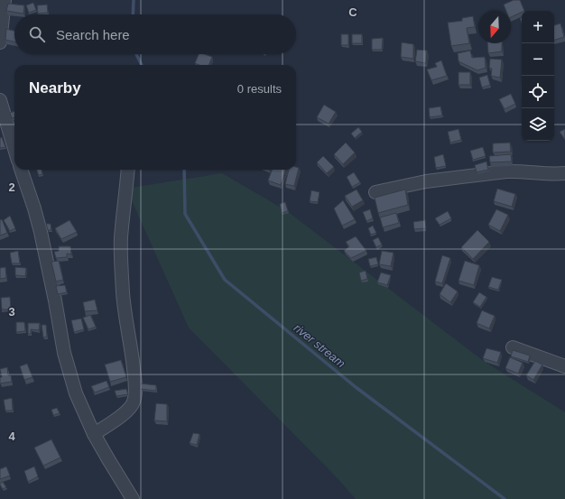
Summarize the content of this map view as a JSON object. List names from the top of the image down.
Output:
{
  "water": ["river stream"],
  "north": "bottom",
  "page": {
    "map_buttons": ["+", "−"],
    "search": "Search here",
    "heading": ["Nearby", "0 results"]
  },
  "grid": {
    "columns": ["C"],
    "rows": ["2", "3", "4"]
  }
}
